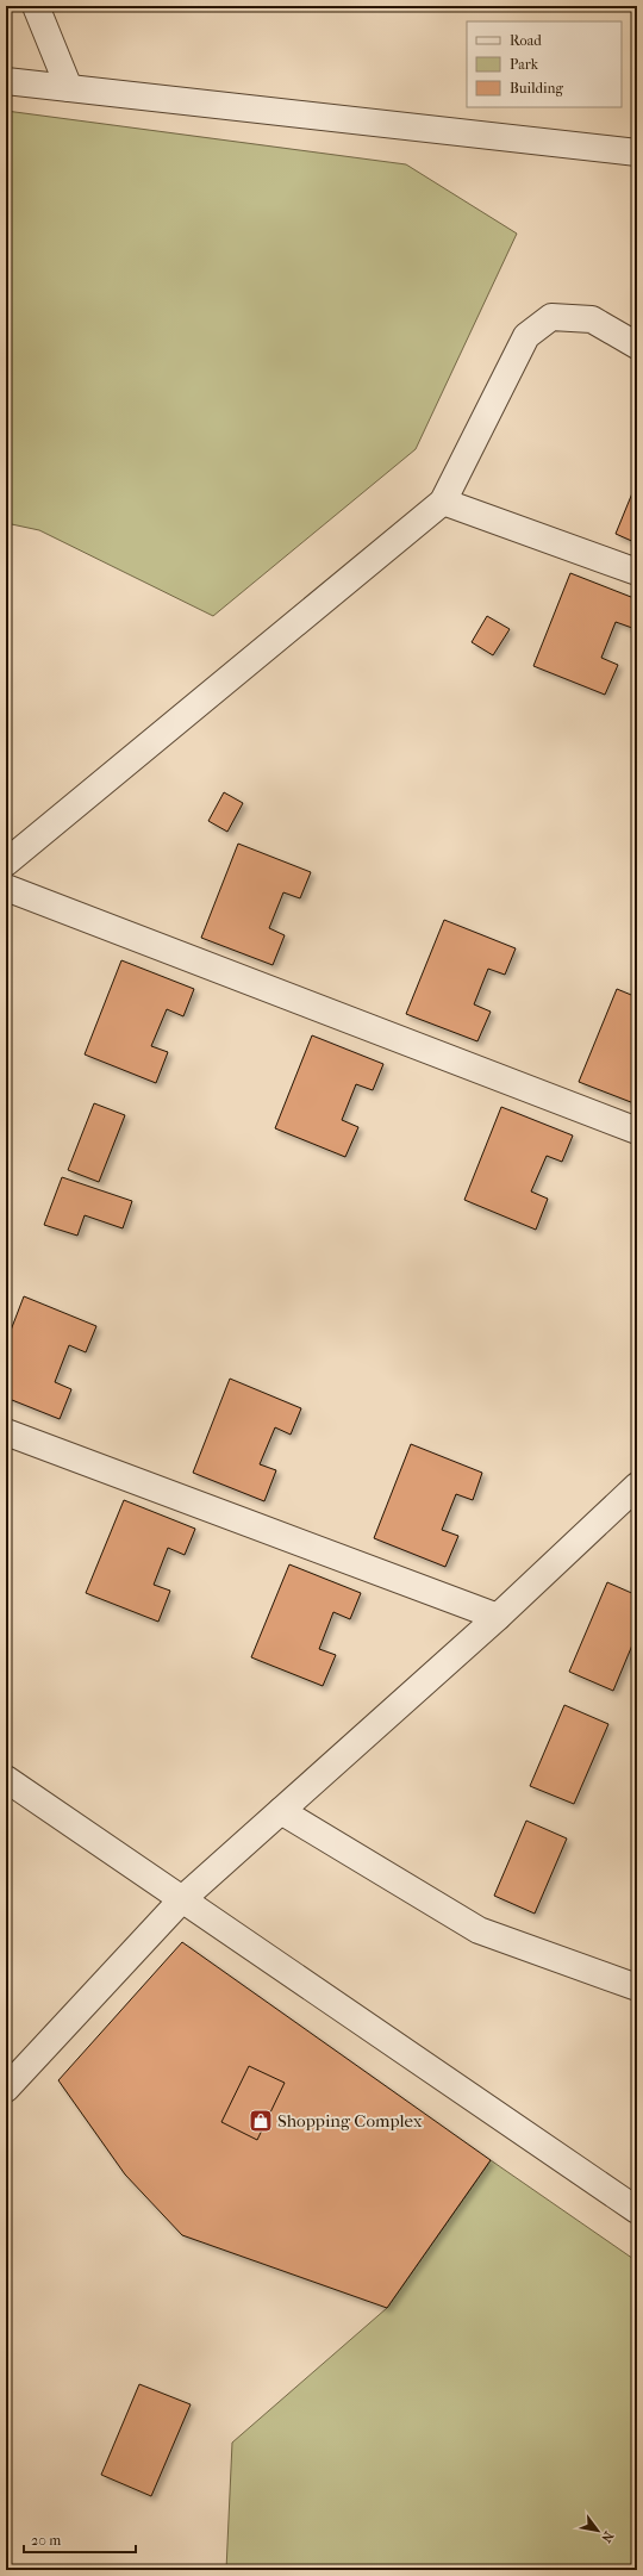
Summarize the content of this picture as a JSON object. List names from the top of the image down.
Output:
{
  "places": {
    "shop": ["Shopping Complex"]
  },
  "legend": ["Road", "Park", "Building"],
  "scale_bar": "20 m",
  "north": "bottom right"
}
